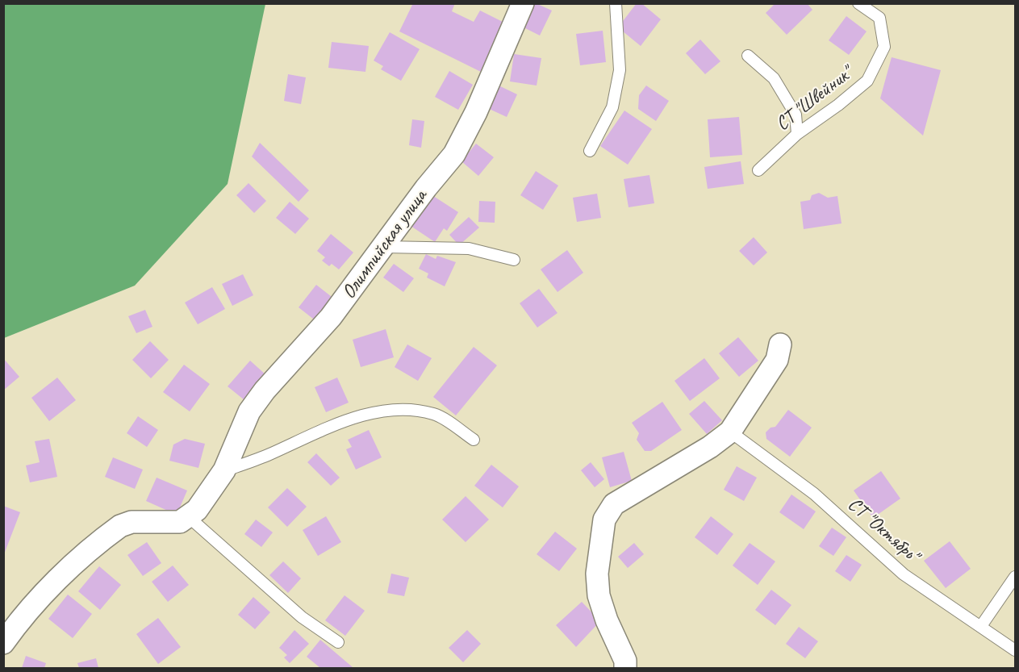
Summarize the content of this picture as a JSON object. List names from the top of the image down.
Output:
{
  "streets": {
    "street": ["Олимпийская улица"],
    "lane": ["СТ \"Швейник\"", "СТ \"Октябрь\""]
  }
}
